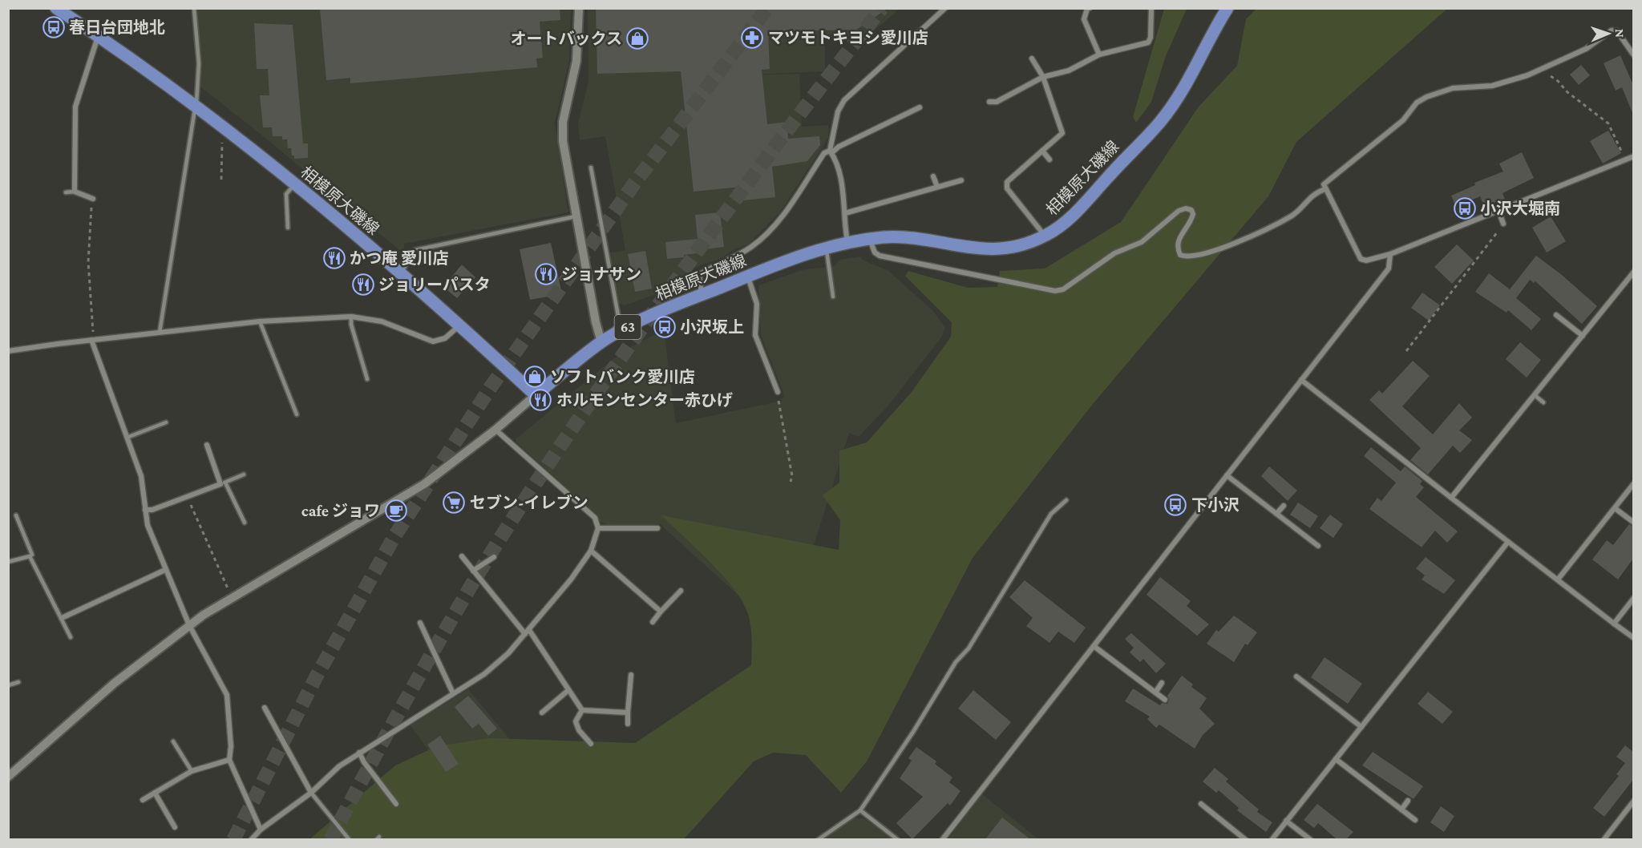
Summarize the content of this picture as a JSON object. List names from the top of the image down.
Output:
{
  "streets": {
    "main road": ["相模原大磯線", "63"]
  },
  "places": {
    "bus stop": [
      "春日台団地北",
      "小沢大堀南",
      "小沢坂上",
      "下小沢"
    ],
    "pharmacy": ["マツモトキヨシ愛川店"],
    "shop": ["オートバックス", "ソフトバンク愛川店"],
    "restaurant": [
      "かつ庵 愛川店",
      "ジョナサン",
      "ジョリーパスタ",
      "ホルモンセンター赤ひげ"
    ],
    "supermarket": ["セブン-イレブン"],
    "cafe": ["cafe ジョワ"]
  },
  "north": "right"
}
